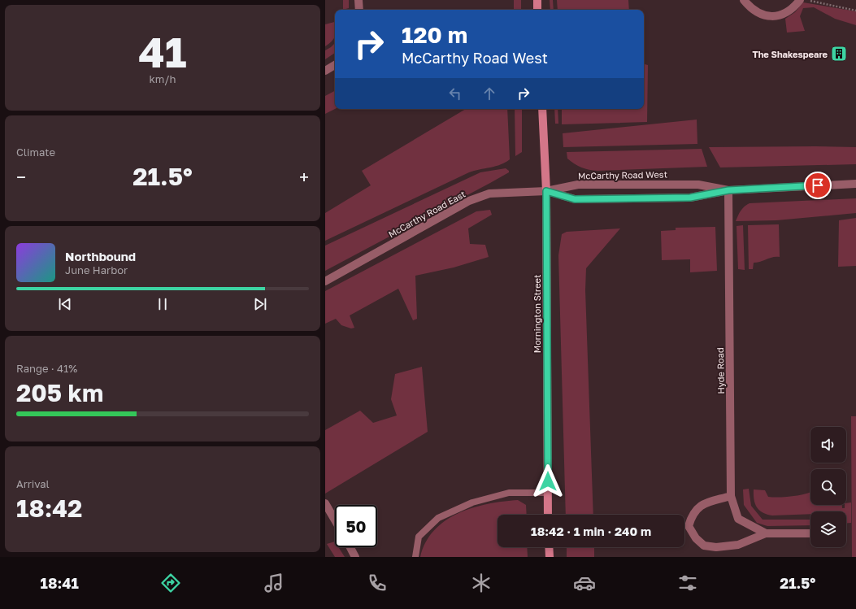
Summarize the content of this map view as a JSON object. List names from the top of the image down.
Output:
{
  "streets": {
    "main road": ["Mornington Street"],
    "street": ["McCarthy Road West", "McCarthy Road East", "Hyde Road"]
  },
  "crossings": [
    ["McCarthy Road West", "McCarthy Road East"],
    ["McCarthy Road West", "Mornington Street"],
    ["McCarthy Road West", "Hyde Road"],
    ["McCarthy Road East", "Mornington Street"]
  ],
  "places": {
    "building": ["The Shakespeare"]
  },
  "page": {
    "tile": [
      ["41", "km/h"],
      "Climate",
      ["Range · 41%", "205 km"],
      ["Arrival", "18:42"]
    ],
    "turn": ["120 m", "McCarthy Road West"],
    "heat": ["−", "21.5°", "+"],
    "song": ["Northbound", "June Harbor"],
    "limit": "50",
    "trip": "18:42 · 1 min · 240 m",
    "tabs": ["18:41", "21.5°"]
  }
}
